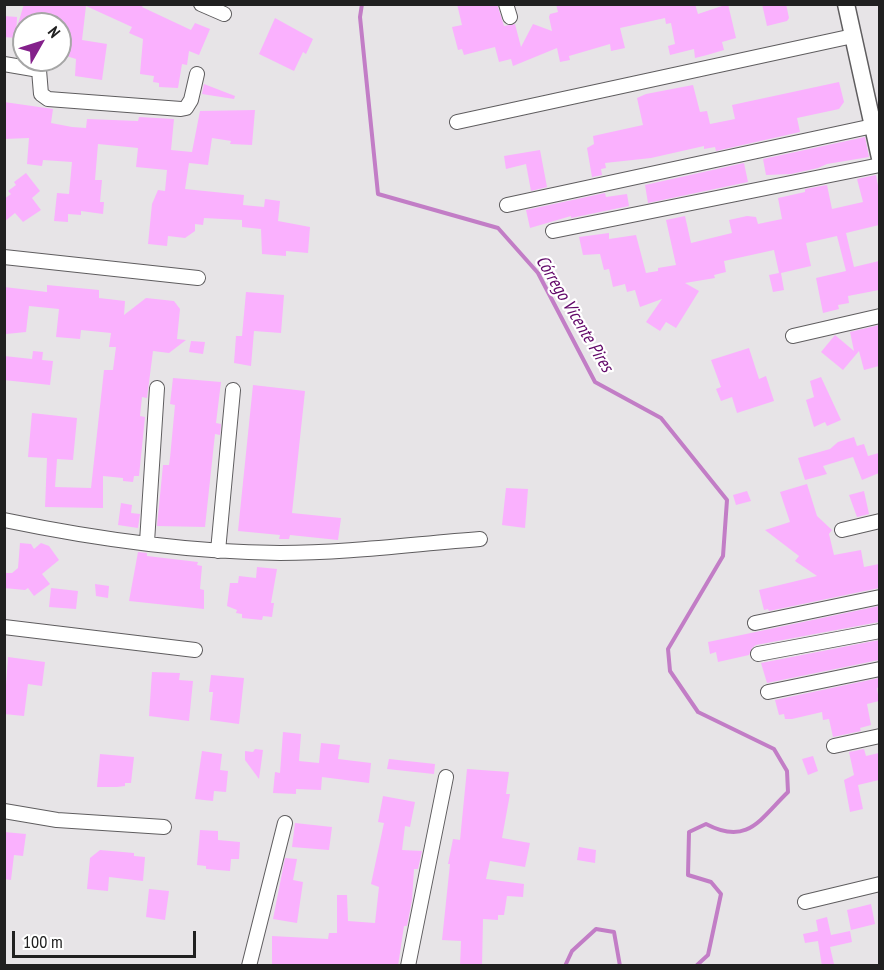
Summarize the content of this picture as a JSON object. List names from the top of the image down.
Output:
{
  "water": ["Córrego Vicente Pires"],
  "scale_bar": "100 m",
  "north": "top right"
}
